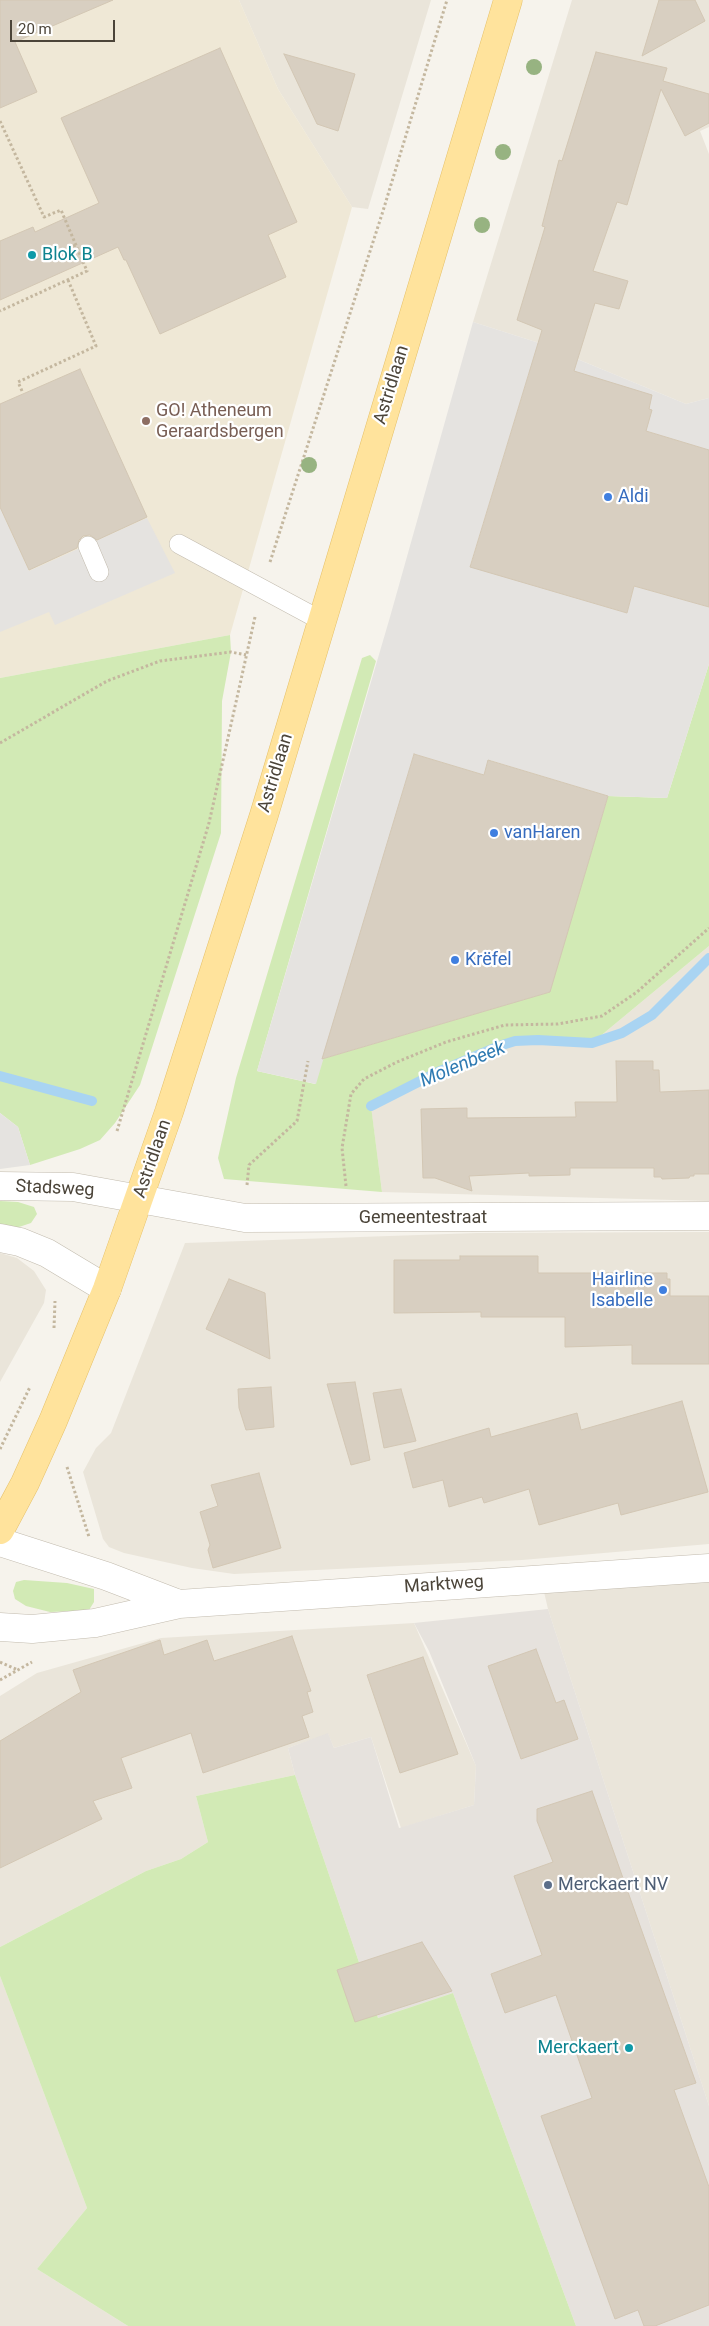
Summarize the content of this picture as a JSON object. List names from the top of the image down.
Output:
{
  "streets": {
    "main road": ["Astridlaan"],
    "street": ["Stadsweg", "Gemeentestraat", "Marktweg"]
  },
  "crossings": [
    ["Astridlaan", "Stadsweg"],
    ["Astridlaan", "Gemeentestraat"],
    ["Stadsweg", "Gemeentestraat"]
  ],
  "water": ["Molenbeek"],
  "places": [
    "Blok B",
    "GO! Atheneum Geraardsbergen",
    "Aldi",
    "vanHaren",
    "Krëfel",
    "Hairline Isabelle",
    "Merckaert NV",
    "Merckaert"
  ],
  "scale_bar": "20 m"
}
